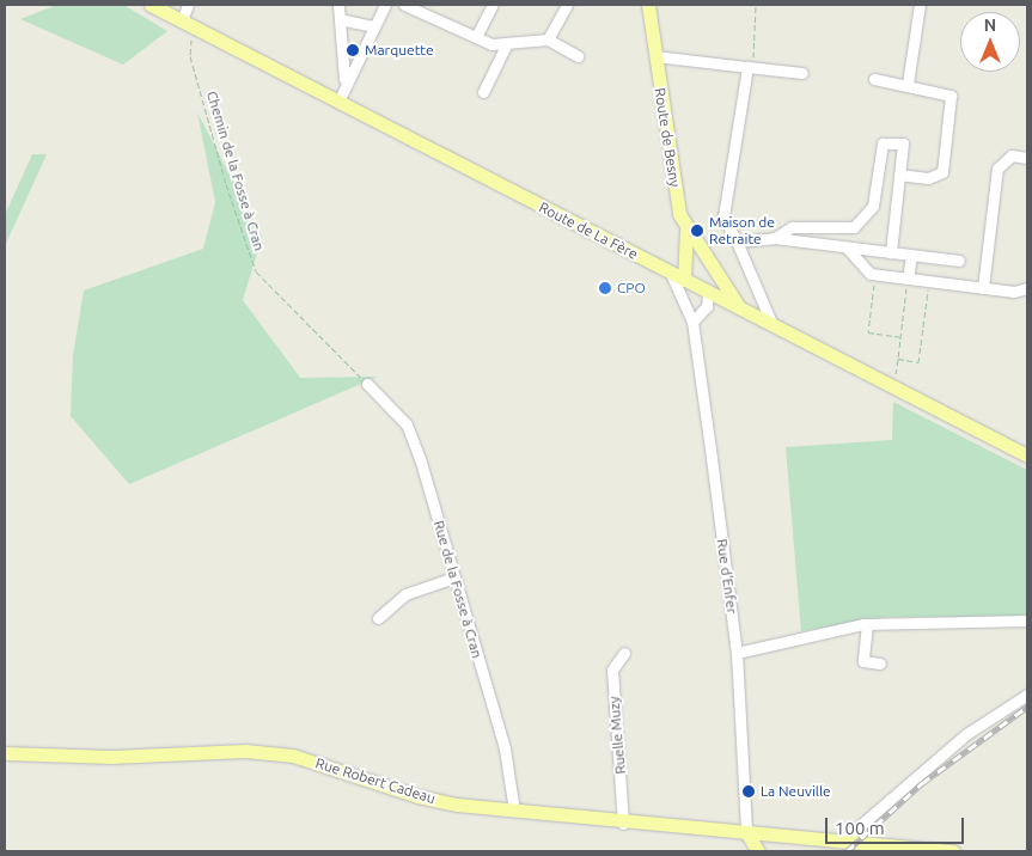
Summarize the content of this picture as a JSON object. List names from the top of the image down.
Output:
{
  "streets": {
    "main road": ["Route de Besny", "Route de La Fère", "Rue Robert Cadeau"],
    "street": ["Rue d'Enfer", "Rue de la Fosse à Cran", "Ruelle Muzy"],
    "path": ["Chemin de la Fosse à Cran"]
  },
  "crossings": [
    ["Route de Besny", "Route de La Fère"],
    ["Chemin de la Fosse à Cran", "Route de La Fère"],
    ["Chemin de la Fosse à Cran", "Rue de la Fosse à Cran"],
    ["Route de La Fère", "Rue d'Enfer"],
    ["Rue d'Enfer", "Rue Robert Cadeau"],
    ["Rue de la Fosse à Cran", "Rue Robert Cadeau"],
    ["Ruelle Muzy", "Rue Robert Cadeau"]
  ],
  "places": [
    "Marquette",
    "Maison de Retraite",
    "CPO",
    "La Neuville"
  ],
  "scale_bar": "100 m",
  "north": "top"
}
